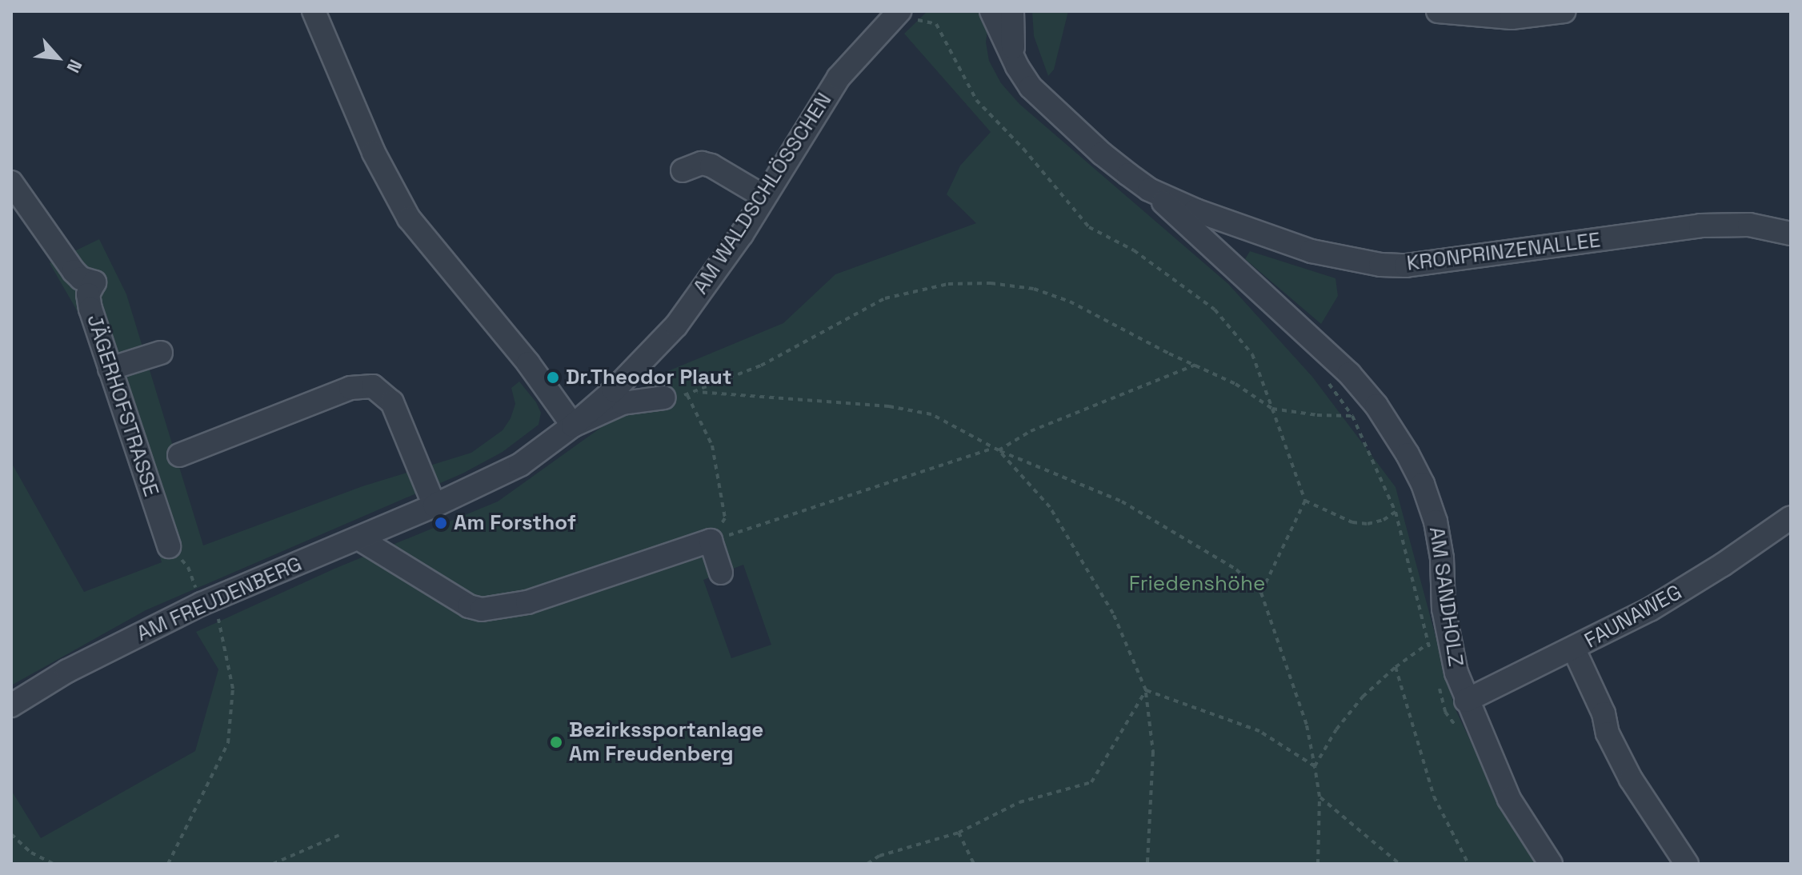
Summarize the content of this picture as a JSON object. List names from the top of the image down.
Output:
{
  "streets": {
    "street": [
      "AM WALDSCHLÖSSCHEN",
      "KRONPRINZENALLEE",
      "JÄGERHOFSTRASSE",
      "AM SANDHOLZ",
      "AM FREUDENBERG",
      "FAUNAWEG"
    ]
  },
  "crossings": [
    ["AM WALDSCHLÖSSCHEN", "AM FREUDENBERG"],
    ["KRONPRINZENALLEE", "AM SANDHOLZ"],
    ["AM SANDHOLZ", "FAUNAWEG"]
  ],
  "parks": ["Friedenshöhe"],
  "places": ["Dr.Theodor Plaut", "Am Forsthof", "Bezirkssportanlage Am Freudenberg"],
  "north": "bottom right"
}
